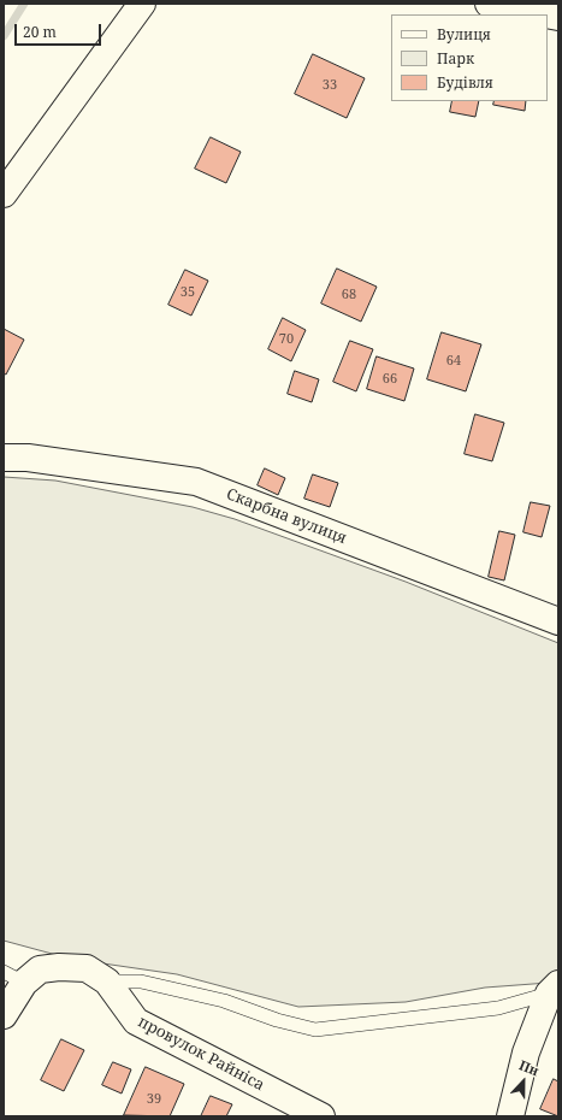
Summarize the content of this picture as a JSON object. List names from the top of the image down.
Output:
{
  "streets": {
    "street": ["Скарбна вулиця", "провулок Райніса"]
  },
  "house_numbers": [
    "33",
    "35",
    "68",
    "70",
    "64",
    "66",
    "39"
  ],
  "legend": ["Вулиця", "Парк", "Будівля"],
  "scale_bar": "20 m",
  "north": "top"
}
